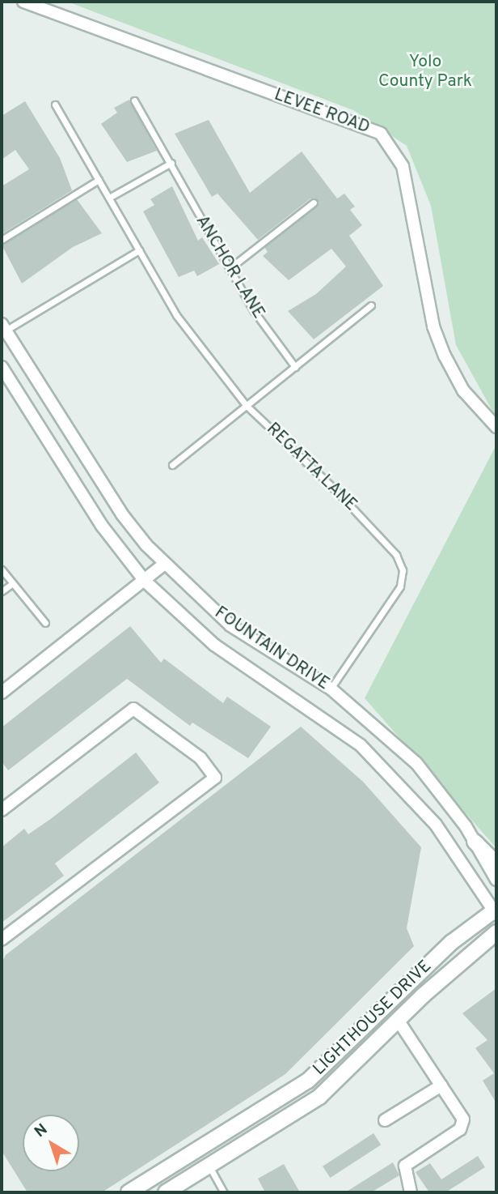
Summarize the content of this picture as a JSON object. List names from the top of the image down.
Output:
{
  "streets": {
    "street": ["LEVEE ROAD", "FOUNTAIN DRIVE", "LIGHTHOUSE DRIVE"],
    "lane": ["ANCHOR LANE", "REGATTA LANE"]
  },
  "crossings": [
    ["REGATTA LANE", "FOUNTAIN DRIVE"],
    ["FOUNTAIN DRIVE", "LIGHTHOUSE DRIVE"]
  ],
  "parks": ["Yolo County Park"],
  "north": "top left"
}
